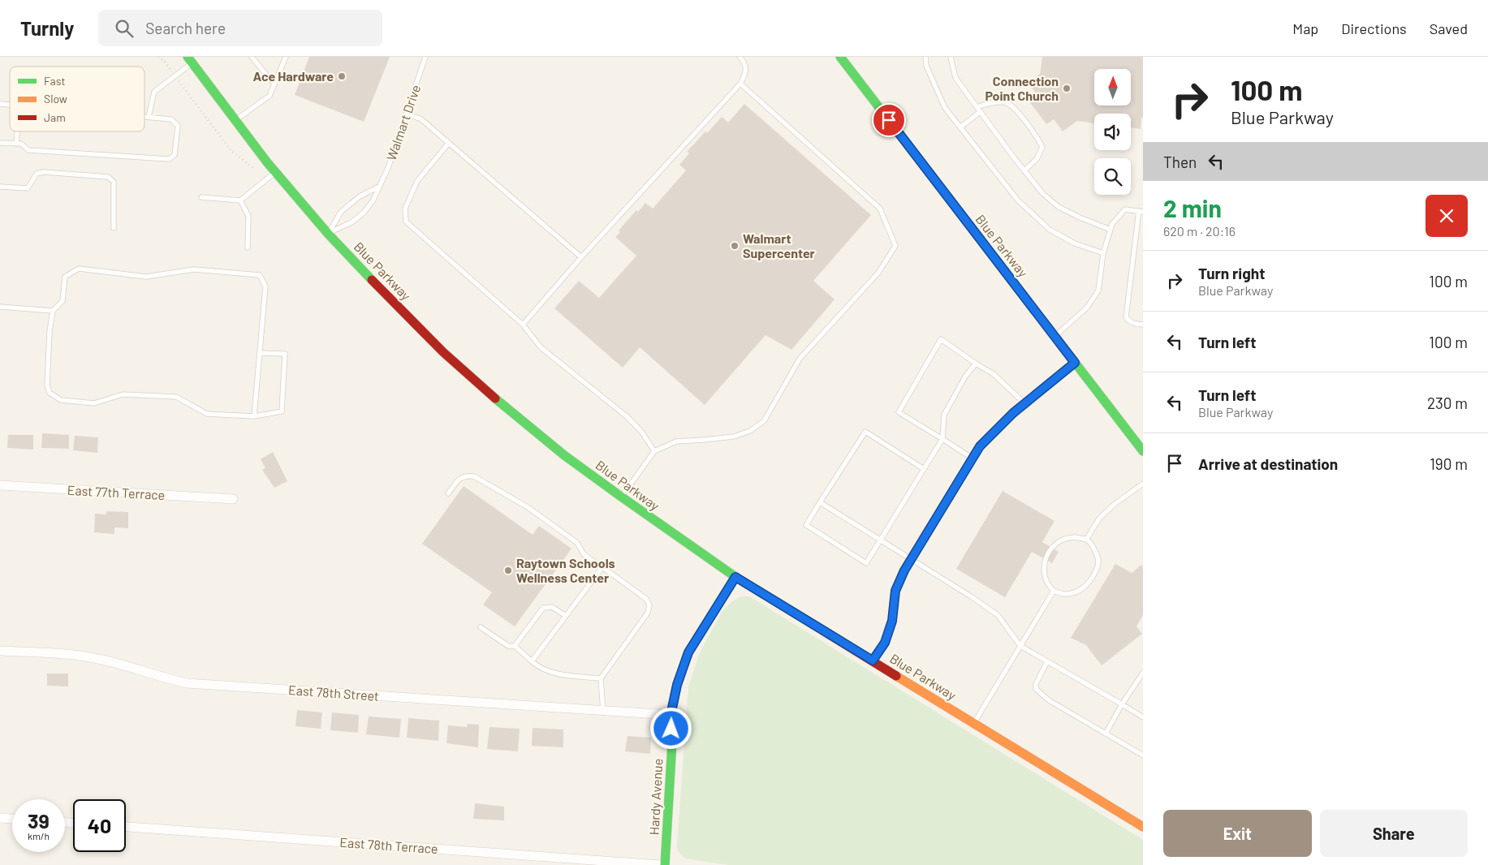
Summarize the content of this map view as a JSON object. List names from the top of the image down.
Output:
{
  "streets": {
    "main road": ["Blue Parkway", "Hardy Avenue"],
    "street": ["East 77th Terrace", "East 78th Street", "East 78th Terrace"],
    "lane": ["Walmart Drive"]
  },
  "crossings": [
    ["Walmart Drive", "Blue Parkway"],
    ["Blue Parkway", "Hardy Avenue"],
    ["East 78th Street", "Hardy Avenue"]
  ],
  "places": [
    "Ace Hardware",
    "Connection Point Church",
    "Walmart Supercenter",
    "Raytown Schools Wellness Center"
  ],
  "legend": ["Fast", "Slow", "Jam"],
  "north": "top",
  "page": {
    "header": "Turnly",
    "search": "Search here",
    "nav": ["Map", "Directions", "Saved"],
    "turn": ["100 m", "Blue Parkway"],
    "then": "Then",
    "heading": ["2 min", "620 m · 20:16"],
    "list": [
      {
        "name": "Turn right",
        "note": "Blue Parkway",
        "value": "100 m"
      },
      {
        "name": "Turn left",
        "value": "100 m"
      },
      {
        "name": "Turn left",
        "note": "Blue Parkway",
        "value": "230 m"
      },
      {
        "name": "Arrive at destination",
        "value": "190 m"
      }
    ],
    "speed": "39 km/h",
    "limit": "40",
    "buttons": ["Exit", "Share"]
  }
}
